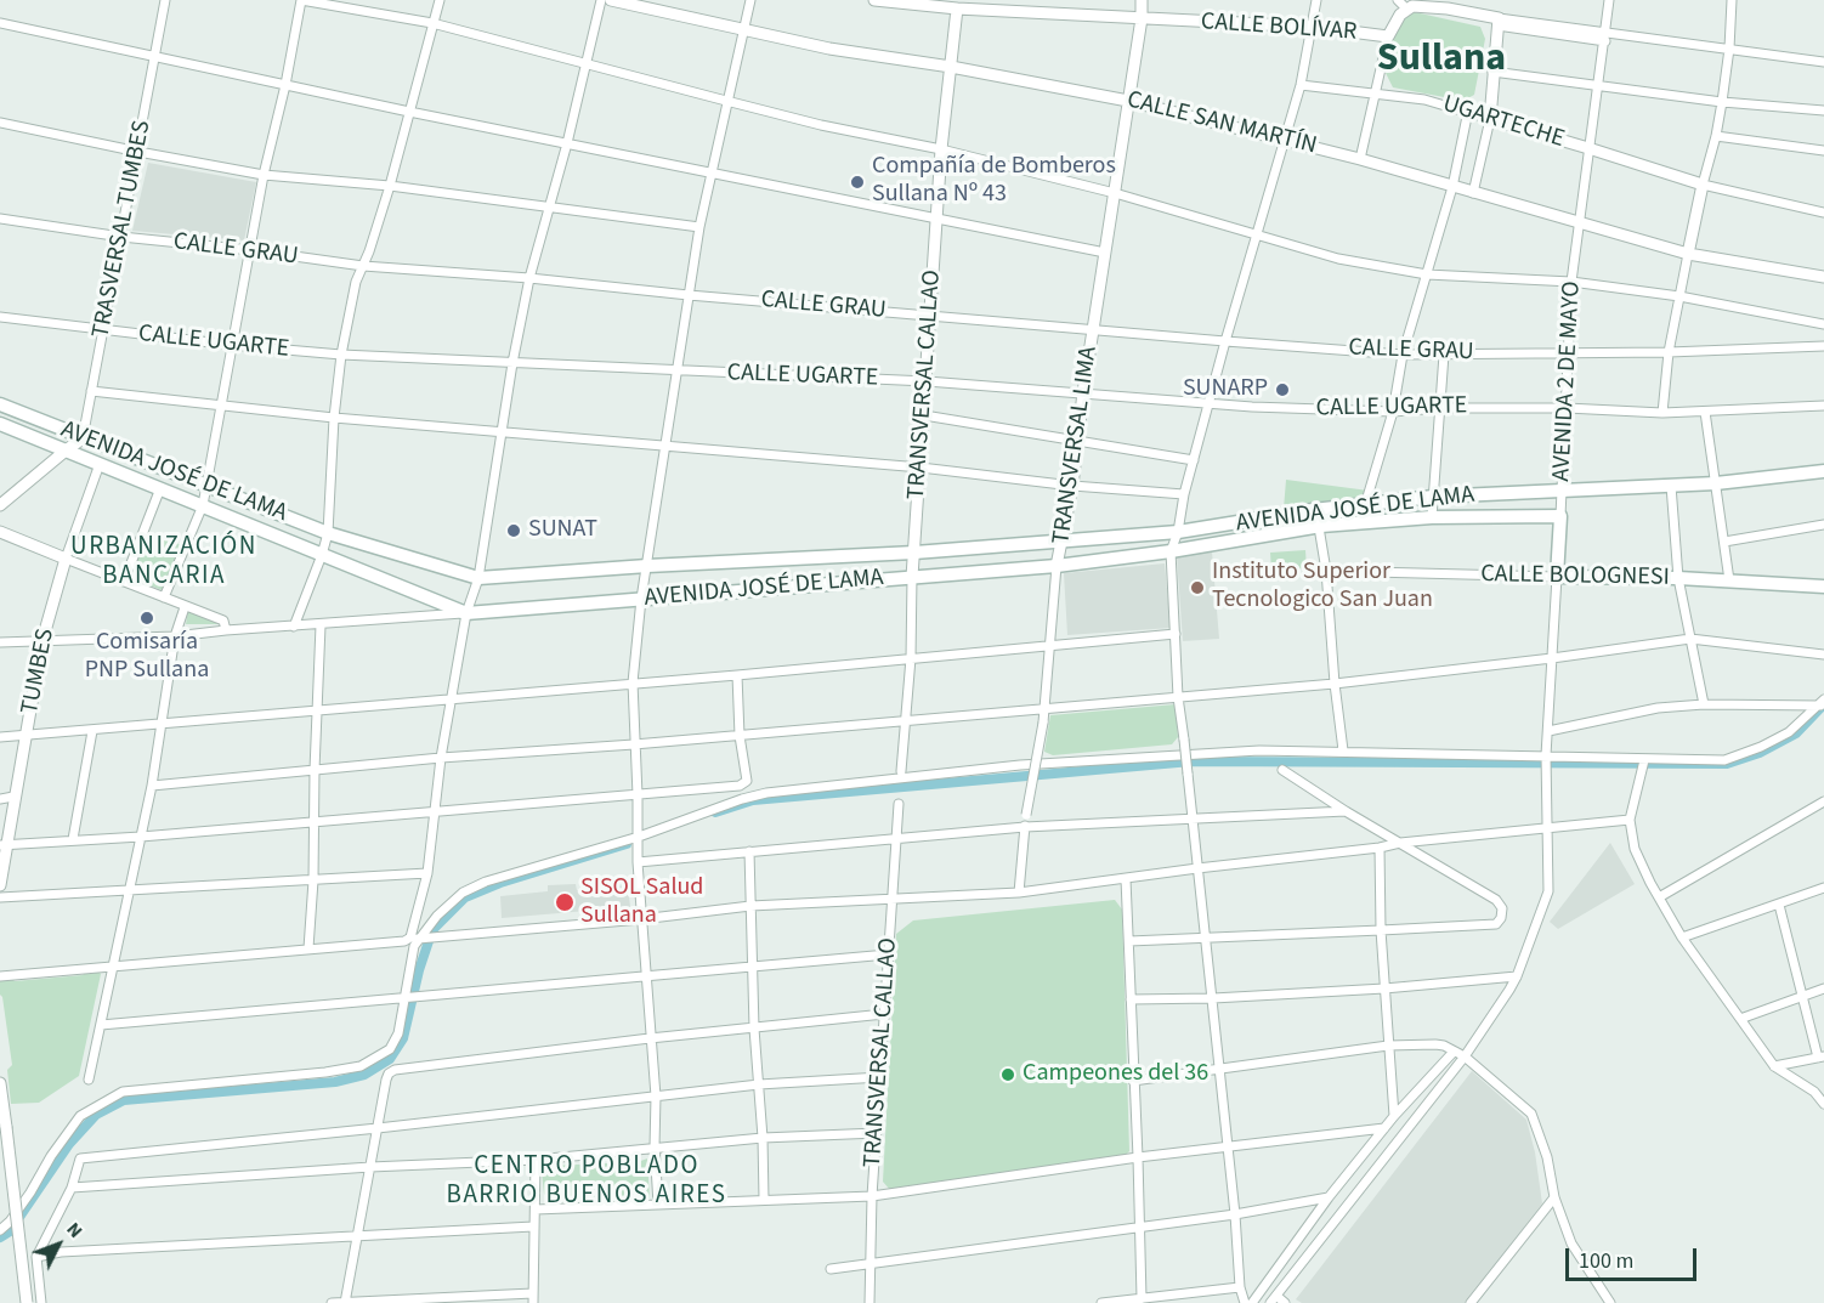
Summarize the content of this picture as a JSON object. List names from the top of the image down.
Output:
{
  "streets": {
    "main road": ["AVENIDA 2 DE MAYO", "AVENIDA JOSÉ DE LAMA", "CALLE BOLOGNESI"],
    "street": [
      "CALLE BOLÍVAR",
      "UGARTECHE",
      "CALLE SAN MARTÍN",
      "TRASVERSAL TUMBES",
      "CALLE GRAU",
      "CALLE UGARTE",
      "TRANSVERSAL CALLAO",
      "TRANSVERSAL LIMA",
      "TUMBES"
    ]
  },
  "crossings": [
    ["CALLE BOLÍVAR", "TRANSVERSAL CALLAO"],
    ["CALLE BOLÍVAR", "TRANSVERSAL LIMA"],
    ["UGARTECHE", "AVENIDA 2 DE MAYO"],
    ["CALLE SAN MARTÍN", "AVENIDA 2 DE MAYO"],
    ["CALLE SAN MARTÍN", "TRANSVERSAL CALLAO"],
    ["CALLE SAN MARTÍN", "TRANSVERSAL LIMA"],
    ["TRASVERSAL TUMBES", "CALLE GRAU"],
    ["TRASVERSAL TUMBES", "CALLE UGARTE"],
    ["TRASVERSAL TUMBES", "AVENIDA JOSÉ DE LAMA"],
    ["CALLE GRAU", "AVENIDA 2 DE MAYO"],
    ["CALLE GRAU", "TRANSVERSAL CALLAO"],
    ["CALLE GRAU", "TRANSVERSAL LIMA"],
    ["CALLE UGARTE", "AVENIDA 2 DE MAYO"],
    ["CALLE UGARTE", "TRANSVERSAL CALLAO"],
    ["CALLE UGARTE", "TRANSVERSAL LIMA"],
    ["AVENIDA 2 DE MAYO", "AVENIDA JOSÉ DE LAMA"],
    ["AVENIDA 2 DE MAYO", "CALLE BOLOGNESI"],
    ["TRANSVERSAL CALLAO", "AVENIDA JOSÉ DE LAMA"],
    ["TRANSVERSAL LIMA", "AVENIDA JOSÉ DE LAMA"],
    ["AVENIDA JOSÉ DE LAMA", "TUMBES"]
  ],
  "districts": ["Sullana", "URBANIZACIÓN BANCARIA", "CENTRO POBLADO BARRIO BUENOS AIRES"],
  "places": [
    "Compañía de Bomberos Sullana Nº 43",
    "SUNARP",
    "SUNAT",
    "Instituto Superior Tecnologico San Juan",
    "Comisaría PNP Sullana",
    "SISOL Salud Sullana",
    "Campeones del 36"
  ],
  "scale_bar": "100 m",
  "north": "top right"
}
